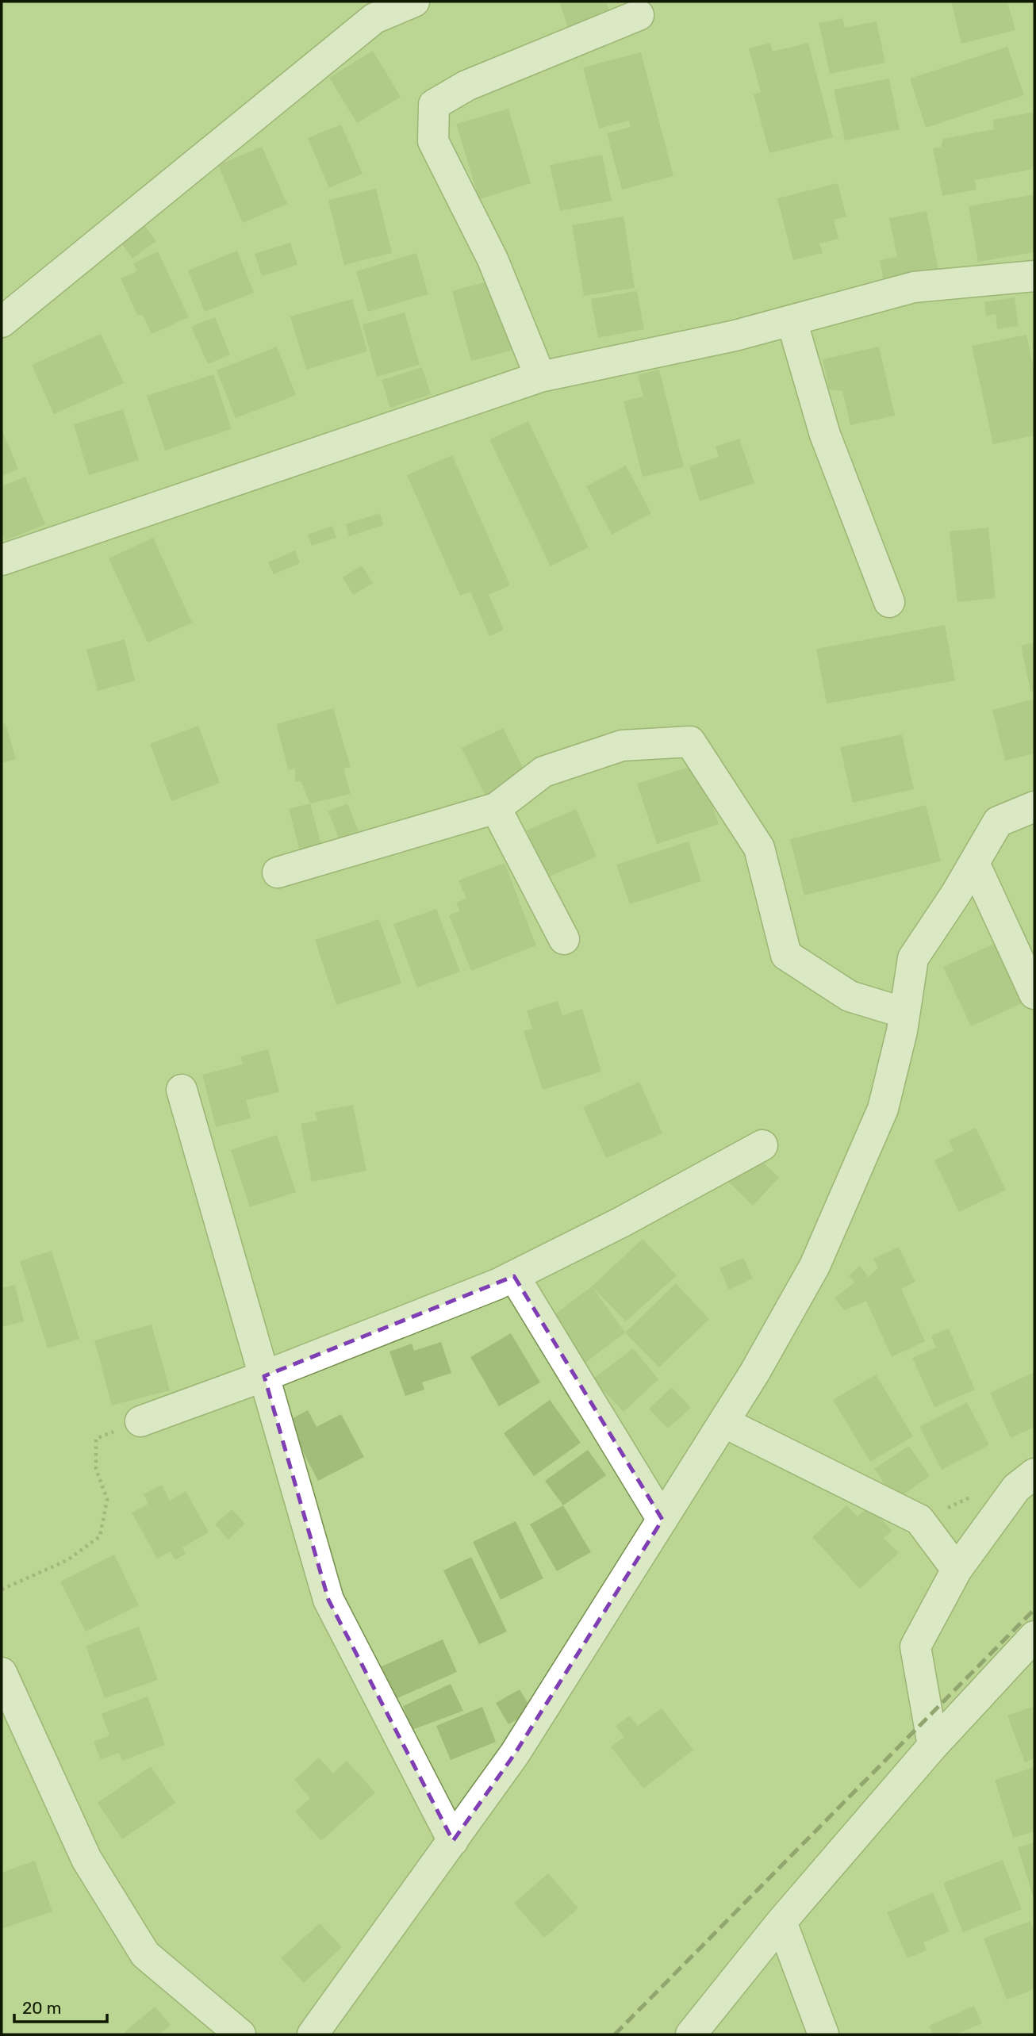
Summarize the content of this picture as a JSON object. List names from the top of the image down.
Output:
{
  "scale_bar": "20 m"
}
